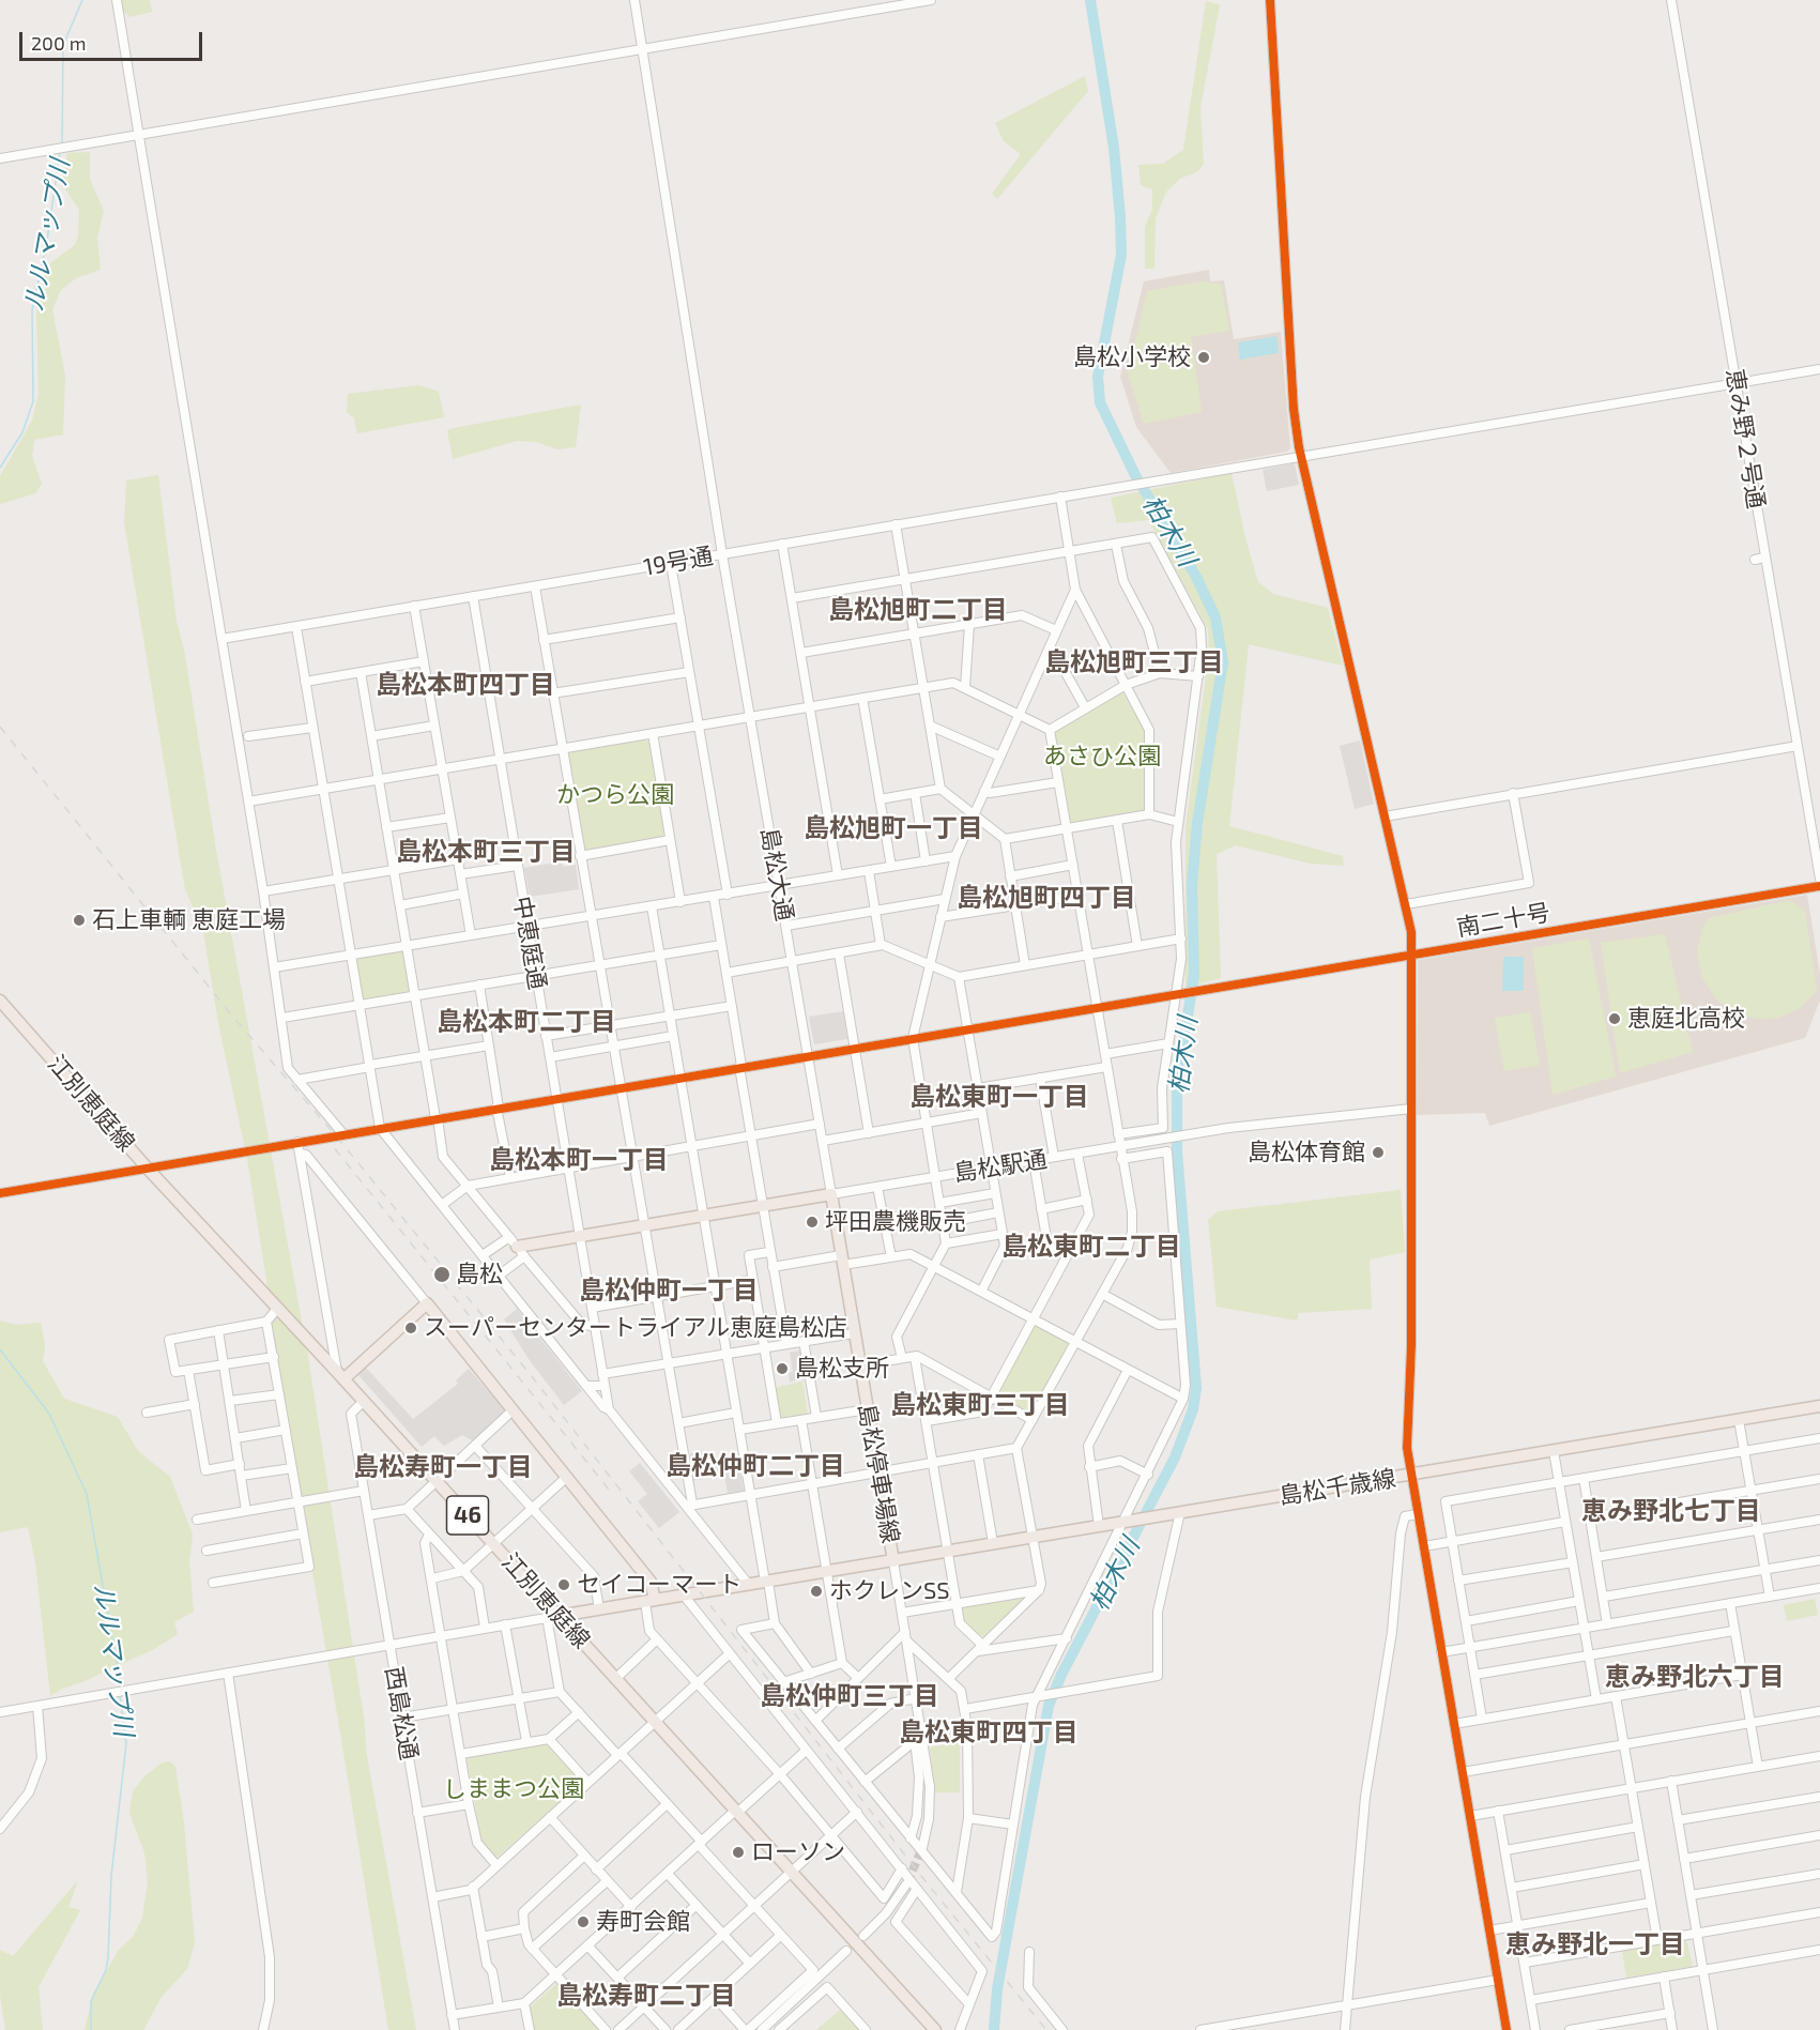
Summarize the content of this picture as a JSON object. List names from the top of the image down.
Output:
{
  "streets": {
    "main road": [
      "江別恵庭線",
      "島松停車場線",
      "島松千歳線",
      "46"
    ],
    "street": [
      "恵み野２号通",
      "19号通",
      "島松大通",
      "南二十号",
      "中恵庭通",
      "島松駅通",
      "西島松通"
    ]
  },
  "crossings": [
    ["恵み野２号通", "19号通"],
    ["19号通", "島松大通"],
    ["19号通", "中恵庭通"],
    ["島松大通", "南二十号"],
    ["島松大通", "島松駅通"],
    ["島松大通", "島松停車場線"],
    ["南二十号", "中恵庭通"],
    ["南二十号", "江別恵庭線"],
    ["中恵庭通", "島松停車場線"],
    ["江別恵庭線", "島松停車場線"],
    ["江別恵庭線", "西島松通"],
    ["島松駅通", "島松停車場線"],
    ["島松停車場線", "島松千歳線"]
  ],
  "districts": [
    "島松旭町二丁目",
    "島松旭町三丁目",
    "島松本町四丁目",
    "島松旭町一丁目",
    "島松本町三丁目",
    "島松旭町四丁目",
    "島松本町二丁目",
    "島松東町一丁目",
    "島松本町一丁目",
    "島松東町二丁目",
    "島松仲町一丁目",
    "島松東町三丁目",
    "島松仲町二丁目",
    "島松寿町一丁目",
    "恵み野北七丁目",
    "恵み野北六丁目",
    "島松仲町三丁目",
    "島松東町四丁目",
    "恵み野北一丁目",
    "島松寿町二丁目"
  ],
  "water": ["ルルマップ川", "柏木川"],
  "parks": ["あさひ公園", "かつら公園", "しままつ公園"],
  "places": [
    "島松小学校",
    "石上車輌 恵庭工場",
    "恵庭北高校",
    "島松体育館",
    "坪田農機販売",
    "島松",
    "スーパーセンタートライアル恵庭島松店",
    "島松支所",
    "セイコーマート",
    "ホクレンSS",
    "ローソン",
    "寿町会館"
  ],
  "scale_bar": "200 m"
}
